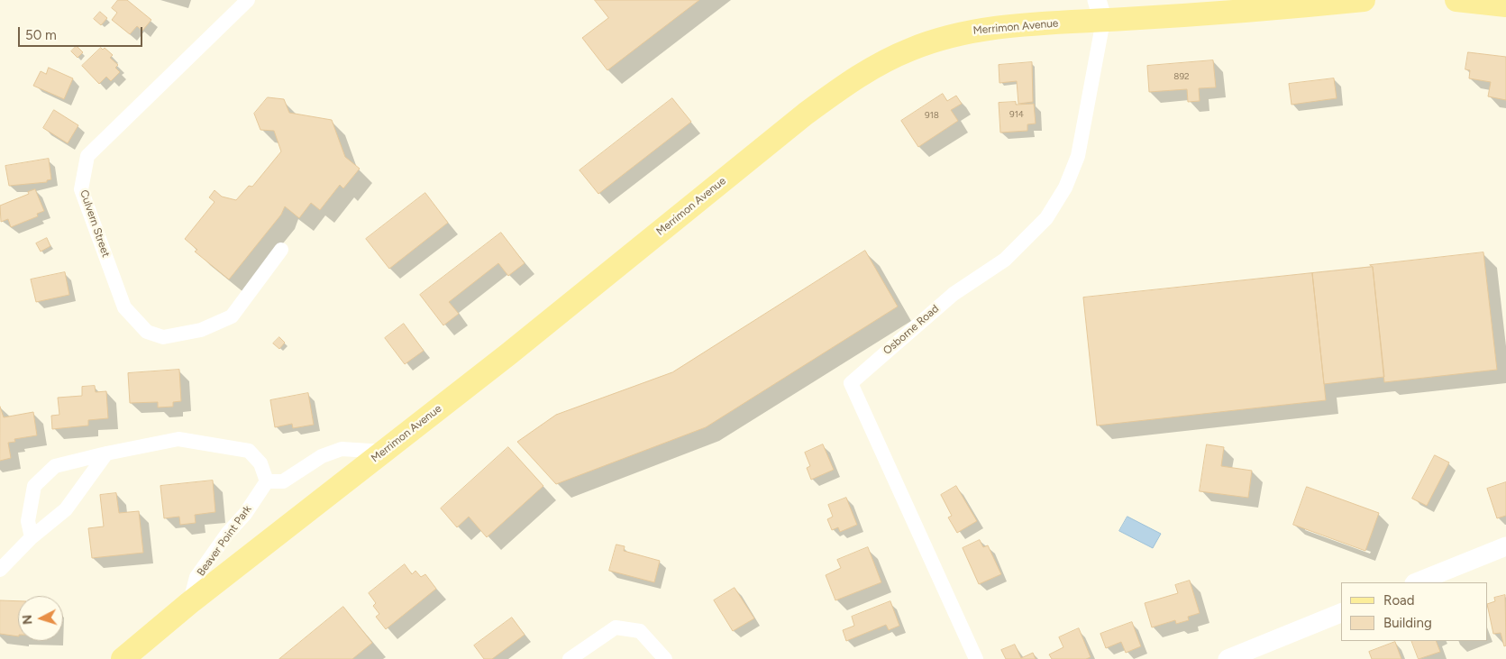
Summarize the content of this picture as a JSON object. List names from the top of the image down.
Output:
{
  "streets": {
    "main road": ["Merrimon Avenue"],
    "street": ["Culvern Street", "Osborne Road", "Beaver Point Park"]
  },
  "crossings": [
    ["Merrimon Avenue", "Osborne Road"],
    ["Merrimon Avenue", "Beaver Point Park"]
  ],
  "house_numbers": ["892", "914", "918"],
  "legend": ["Road", "Building"],
  "scale_bar": "50 m",
  "north": "left"
}
